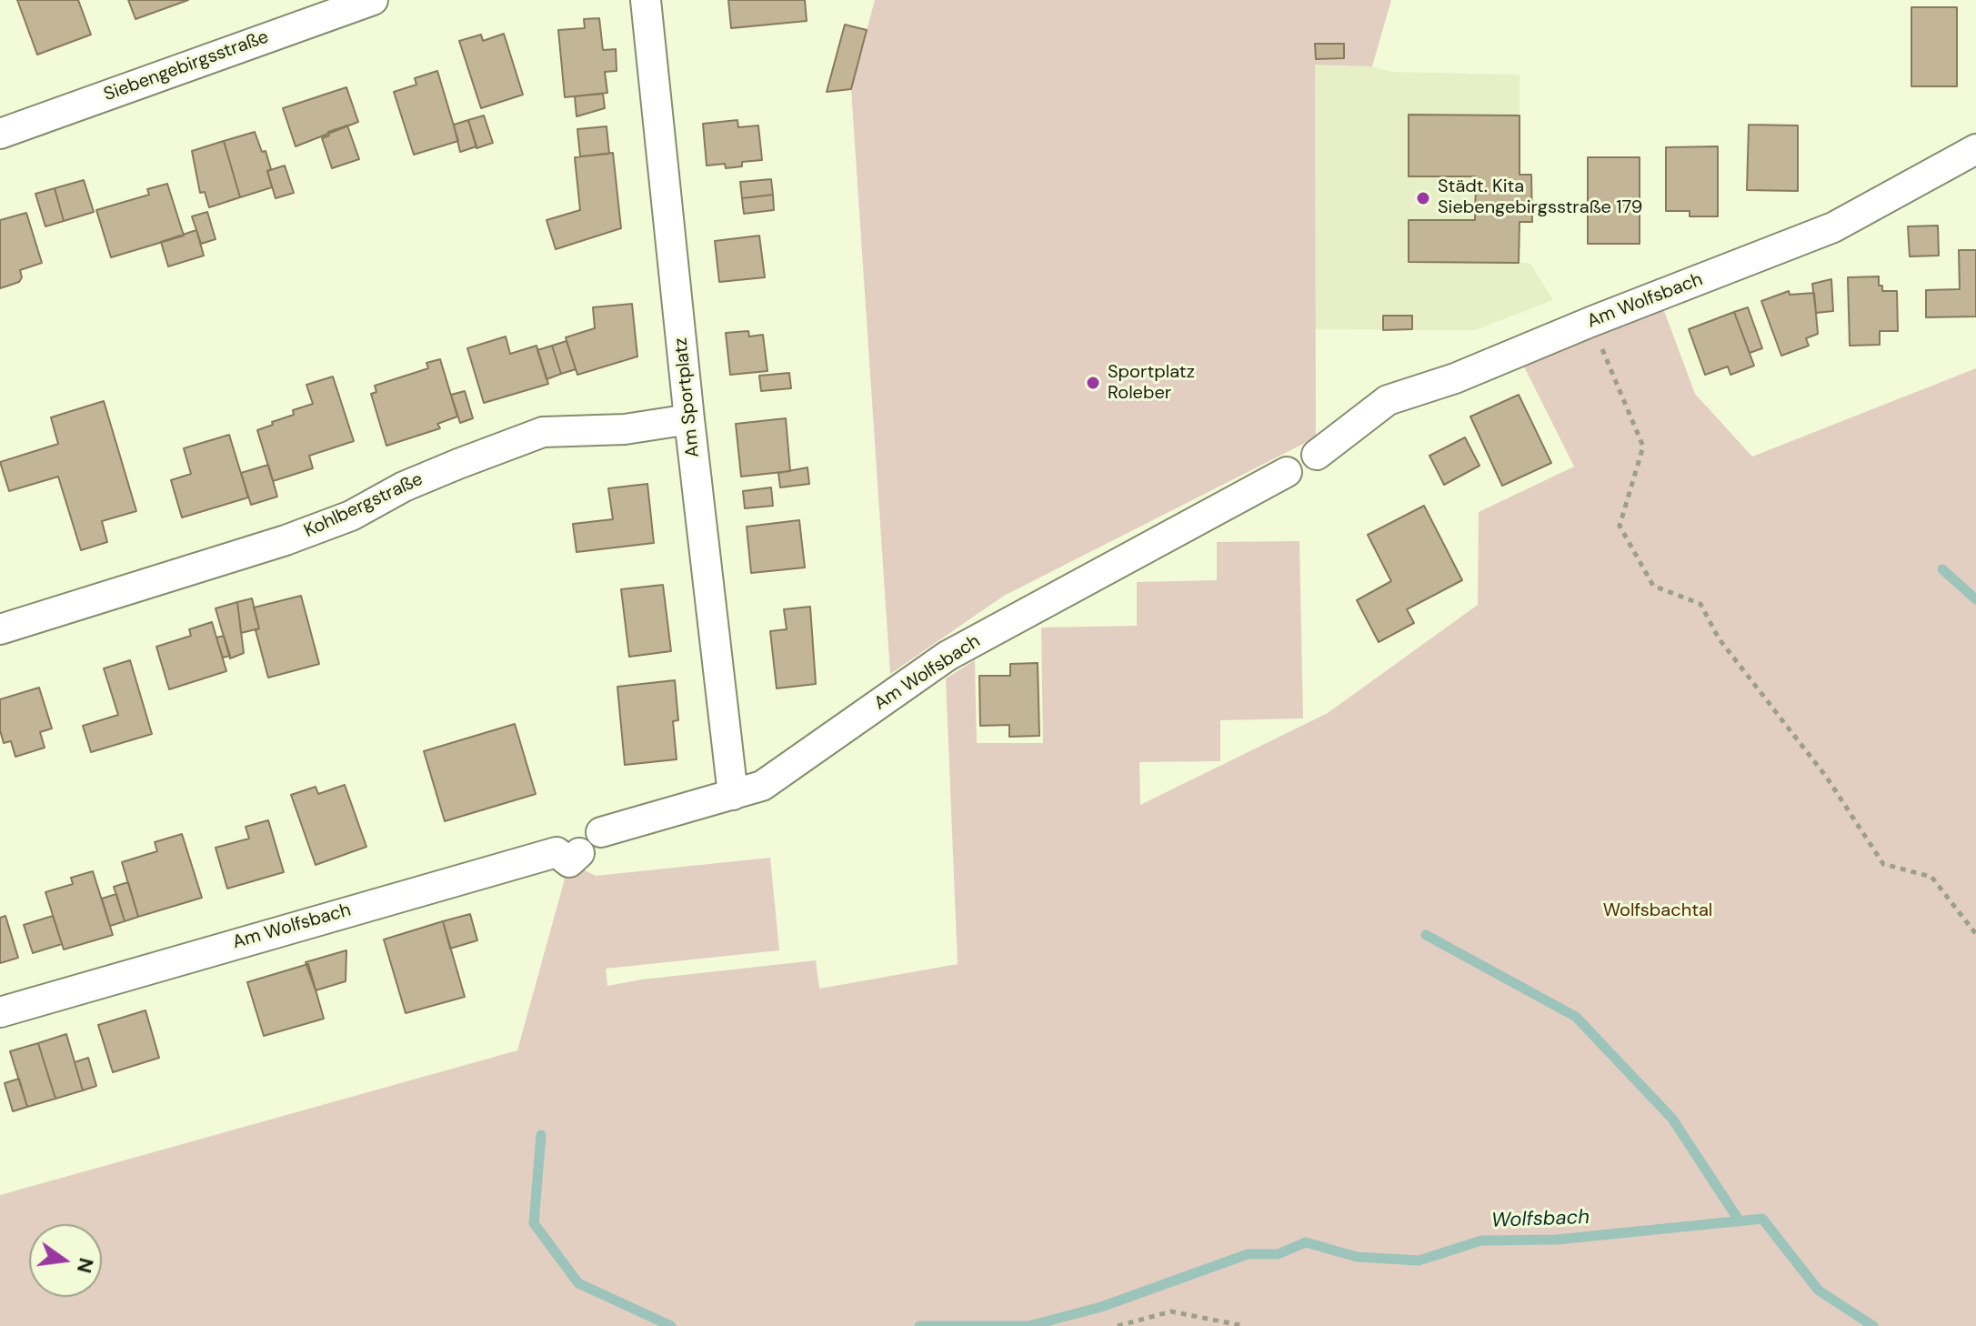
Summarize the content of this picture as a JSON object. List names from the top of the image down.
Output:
{
  "streets": {
    "street": [
      "Siebengebirgsstraße",
      "Am Wolfsbach",
      "Am Sportplatz",
      "Kohlbergstraße"
    ]
  },
  "crossings": [
    ["Am Wolfsbach", "Am Sportplatz"],
    ["Am Sportplatz", "Kohlbergstraße"]
  ],
  "water": ["Wolfsbach"],
  "parks": ["Wolfsbachtal"],
  "places": ["Städt. Kita Siebengebirgsstraße 179", "Sportplatz Roleber"],
  "north": "right"
}
